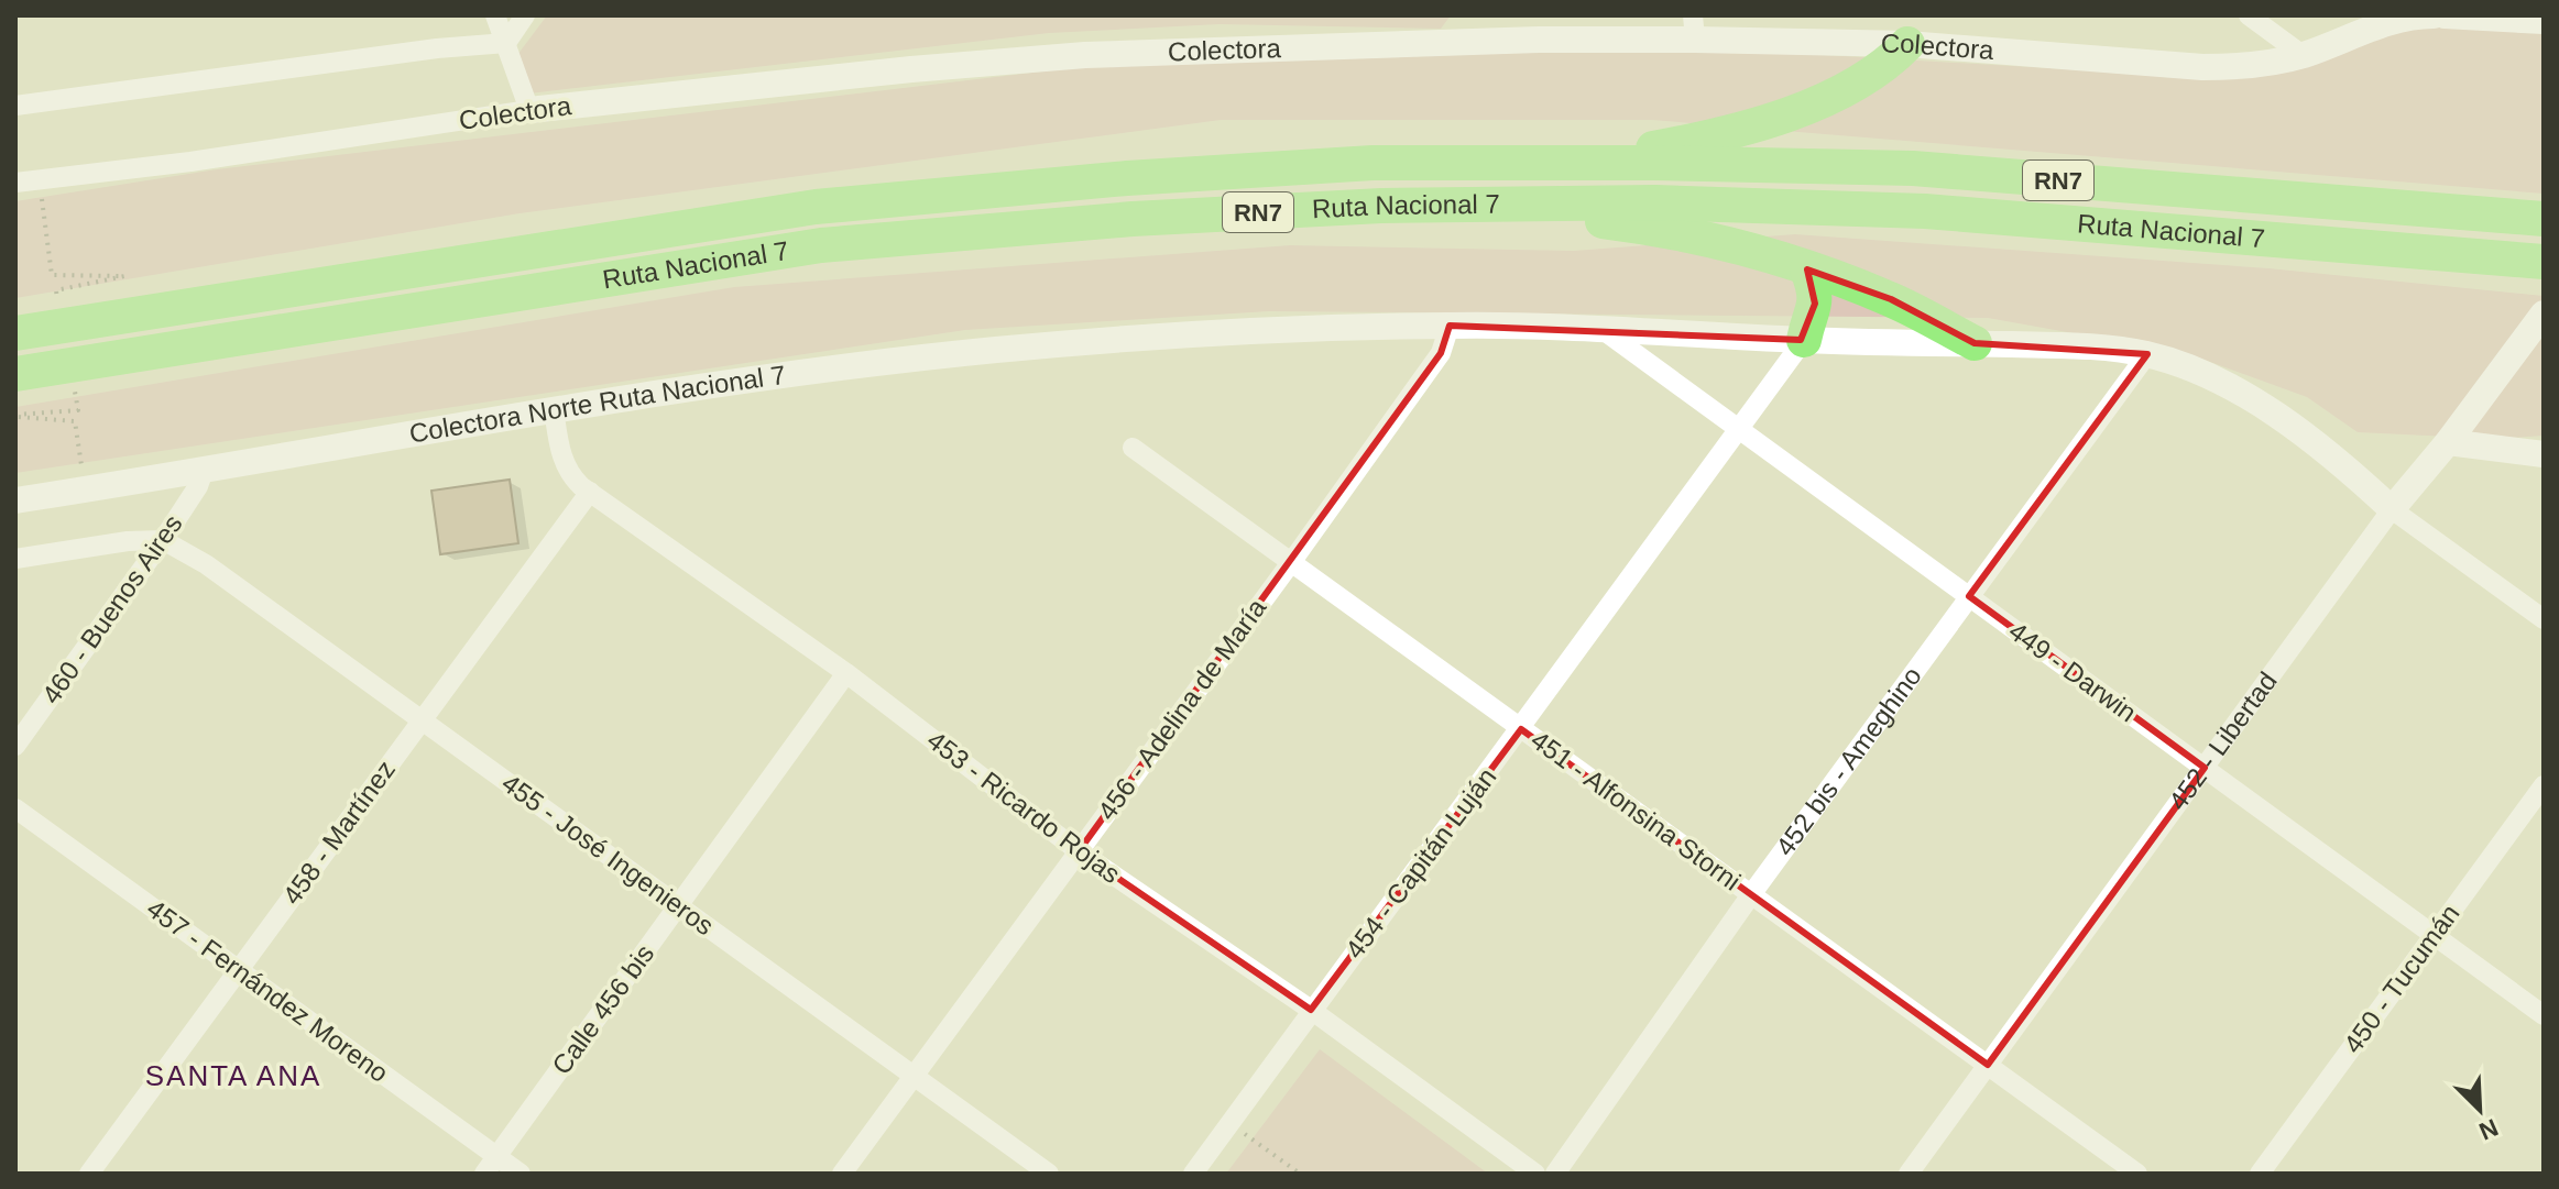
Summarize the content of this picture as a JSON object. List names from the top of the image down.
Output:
{
  "streets": {
    "highway": ["RN7", "Ruta Nacional 7"],
    "street": [
      "Colectora",
      "Colectora Norte Ruta Nacional 7",
      "460 - Buenos Aires",
      "449 - Darwin",
      "456 - Adelina de María",
      "452 - Libertad",
      "452 bis - Ameghino",
      "453 - Ricardo Rojas",
      "451 - Alfonsina Storni",
      "458 - Martínez",
      "455 - José Ingenieros",
      "454 - Capitán Luján",
      "450 - Tucumán",
      "457 - Fernández Moreno",
      "Calle 456 bis"
    ]
  },
  "crossings": [
    ["Colectora Norte Ruta Nacional 7", "460 - Buenos Aires"],
    ["Colectora Norte Ruta Nacional 7", "456 - Adelina de María"],
    ["Colectora Norte Ruta Nacional 7", "453 - Ricardo Rojas"],
    ["460 - Buenos Aires", "455 - José Ingenieros"],
    ["449 - Darwin", "452 - Libertad"],
    ["449 - Darwin", "452 bis - Ameghino"],
    ["449 - Darwin", "454 - Capitán Luján"],
    ["449 - Darwin", "450 - Tucumán"],
    ["456 - Adelina de María", "453 - Ricardo Rojas"],
    ["456 - Adelina de María", "451 - Alfonsina Storni"],
    ["456 - Adelina de María", "455 - José Ingenieros"],
    ["452 - Libertad", "451 - Alfonsina Storni"],
    ["452 bis - Ameghino", "451 - Alfonsina Storni"],
    ["453 - Ricardo Rojas", "458 - Martínez"],
    ["453 - Ricardo Rojas", "454 - Capitán Luján"],
    ["453 - Ricardo Rojas", "Calle 456 bis"],
    ["451 - Alfonsina Storni", "454 - Capitán Luján"],
    ["458 - Martínez", "455 - José Ingenieros"],
    ["458 - Martínez", "457 - Fernández Moreno"],
    ["455 - José Ingenieros", "Calle 456 bis"],
    ["457 - Fernández Moreno", "Calle 456 bis"]
  ],
  "districts": ["SANTA ANA"],
  "north": "bottom right"
}
